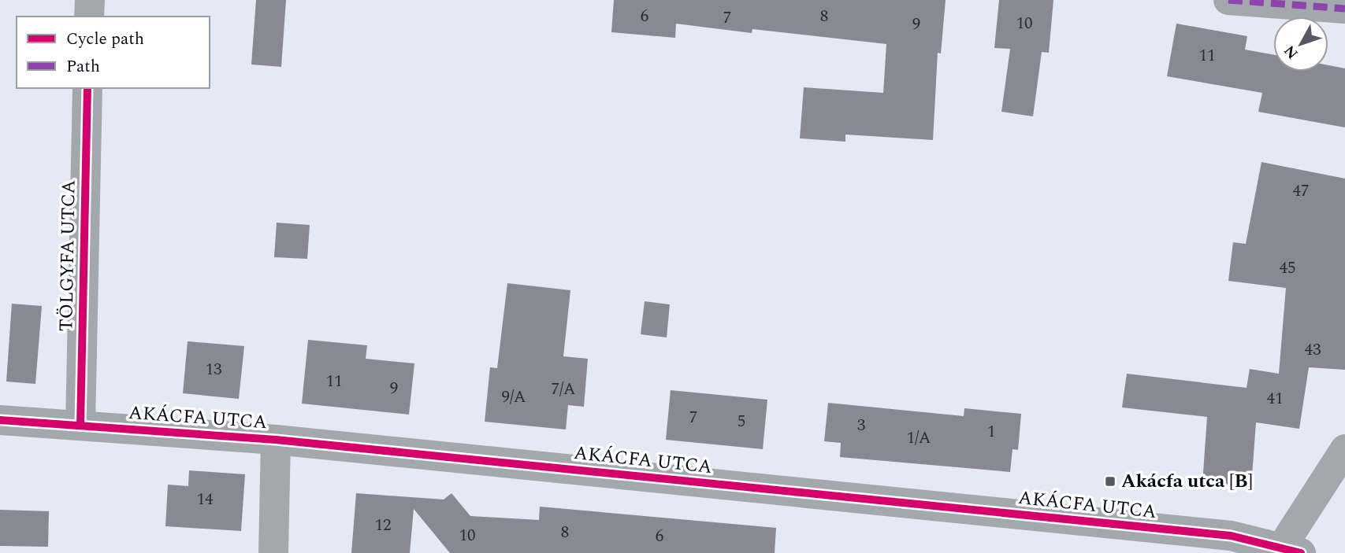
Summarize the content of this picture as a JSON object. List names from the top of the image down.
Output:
{
  "streets": {
    "street": ["TÖLGYFA UTCA", "AKÁCFA UTCA"]
  },
  "crossings": [
    ["TÖLGYFA UTCA", "AKÁCFA UTCA"]
  ],
  "places": {
    "transit": ["Akácfa utca [B]"]
  },
  "house_numbers": [
    "6",
    "8",
    "7",
    "10",
    "9",
    "11",
    "47",
    "45",
    "43",
    "13",
    "11",
    "9",
    "7/A",
    "9/A",
    "41",
    "7",
    "5",
    "3",
    "1",
    "1/A",
    "14",
    "12",
    "8",
    "10",
    "6"
  ],
  "legend": ["Cycle path", "Path"],
  "north": "bottom left"
}
